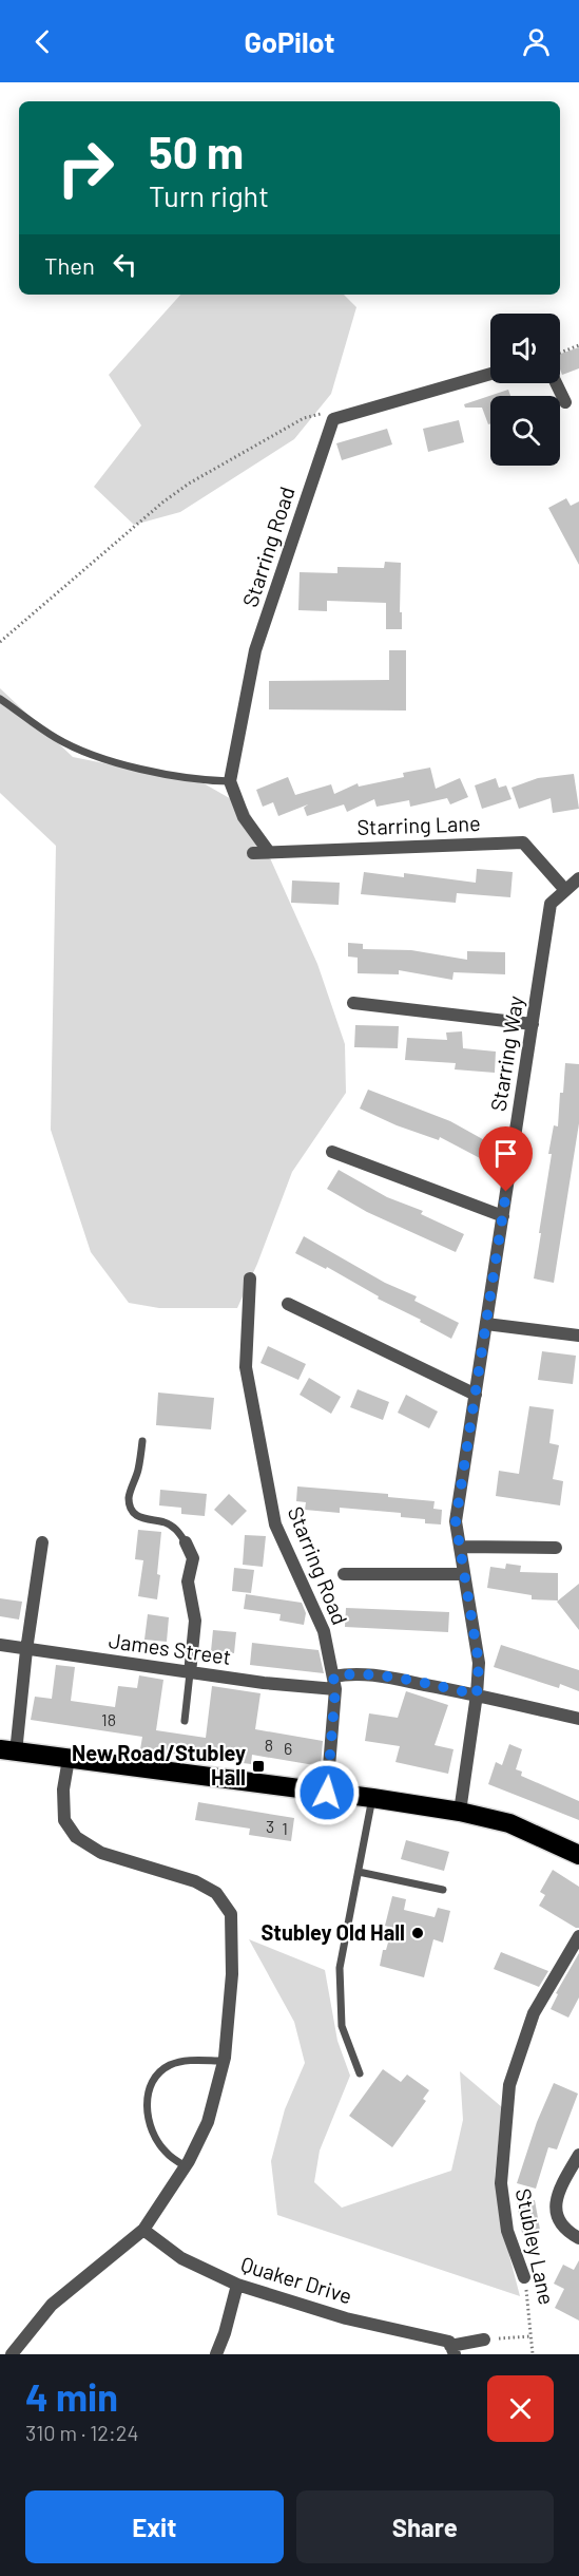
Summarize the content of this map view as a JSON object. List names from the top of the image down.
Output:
{
  "streets": {
    "street": [
      "Starring Road",
      "Starring Lane",
      "Starring Way",
      "James Street",
      "Stubley Lane",
      "Quaker Drive"
    ]
  },
  "crossings": [
    ["Starring Road", "James Street"],
    ["Starring Lane", "Starring Way"],
    ["Starring Way", "James Street"]
  ],
  "places": {
    "transit": ["New Road/Stubley Hall"],
    "other": ["Stubley Old Hall"]
  },
  "house_numbers": [
    "18",
    "8",
    "6",
    "3",
    "1"
  ],
  "page": {
    "header": "GoPilot",
    "turn": ["50 m", "Turn right"],
    "then": "Then",
    "heading": ["4 min", "310 m · 12:24"],
    "buttons": ["Exit", "Share"]
  }
}
